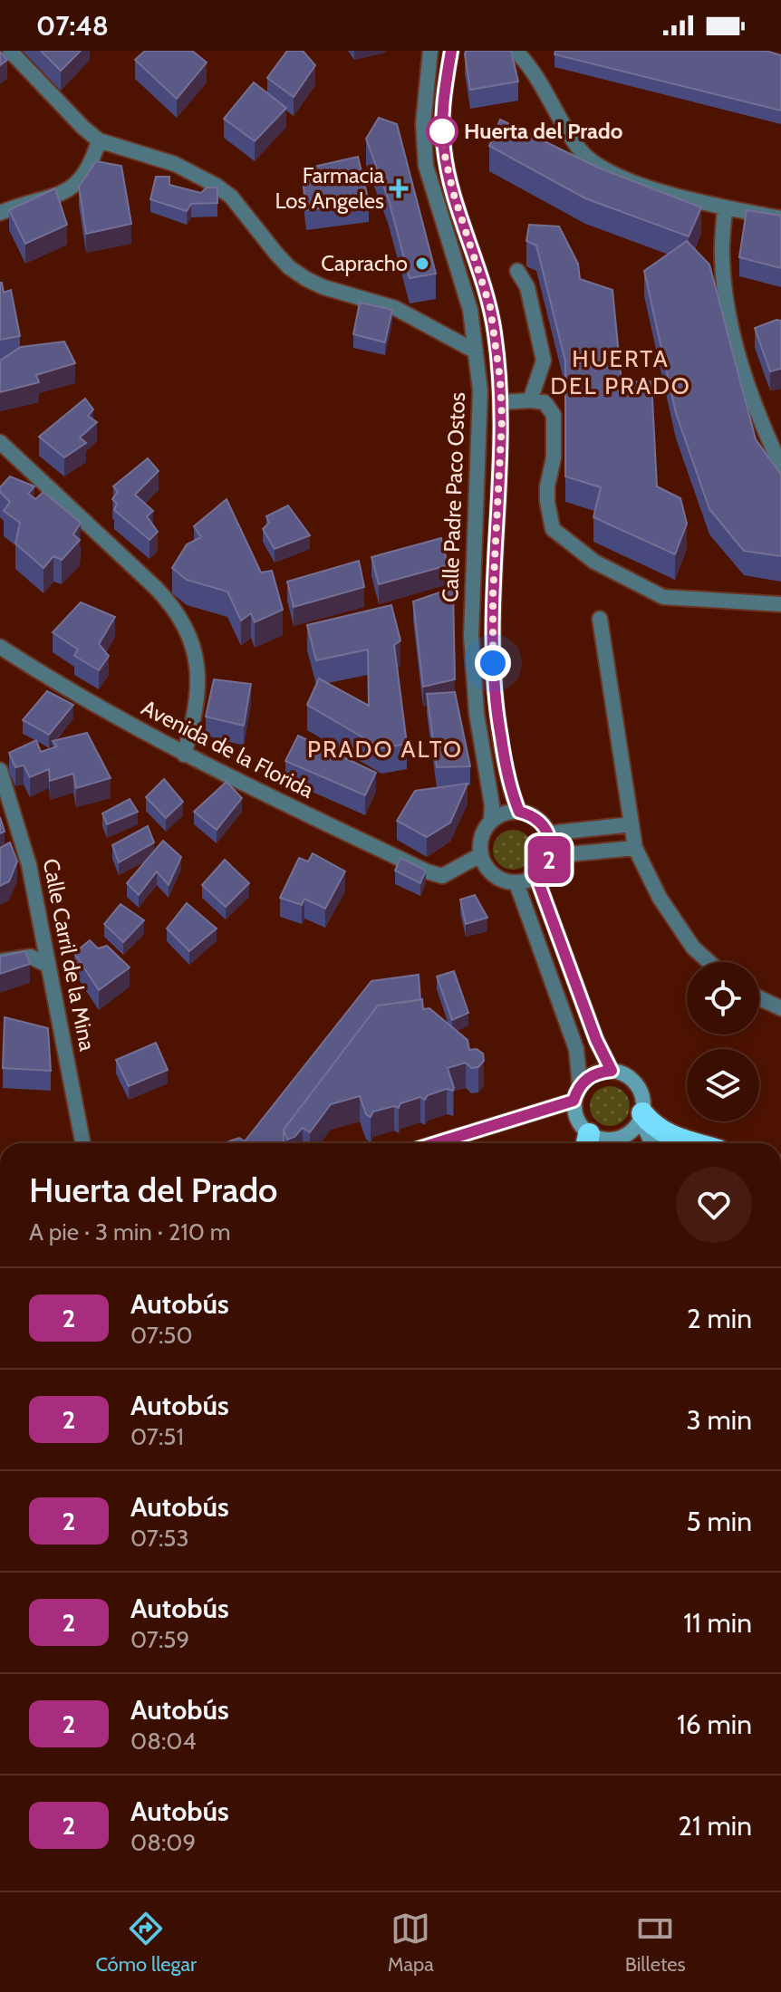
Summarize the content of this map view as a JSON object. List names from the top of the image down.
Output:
{
  "streets": {
    "street": ["Calle Padre Paco Ostos", "Avenida de la Florida", "Calle Carril de la Mina"]
  },
  "crossings": [
    ["Calle Padre Paco Ostos", "Avenida de la Florida"]
  ],
  "districts": ["HUERTA DEL PRADO", "PRADO ALTO"],
  "places": {
    "other": ["Huerta del Prado", "Capracho"],
    "health": ["Farmacia Los Angeles"]
  },
  "lines": ["bus line 2"],
  "page": {
    "status": "07:48",
    "on_map": "2",
    "heading": ["Huerta del Prado", "A pie · 3 min · 210 m"],
    "list": [
      {
        "mark": "2",
        "name": "Autobús",
        "note": "07:50",
        "value": "2 min"
      },
      {
        "mark": "2",
        "name": "Autobús",
        "note": "07:51",
        "value": "3 min"
      },
      {
        "mark": "2",
        "name": "Autobús",
        "note": "07:53",
        "value": "5 min"
      },
      {
        "mark": "2",
        "name": "Autobús",
        "note": "07:59",
        "value": "11 min"
      },
      {
        "mark": "2",
        "name": "Autobús",
        "note": "08:04",
        "value": "16 min"
      },
      {
        "mark": "2",
        "name": "Autobús",
        "note": "08:09",
        "value": "21 min"
      }
    ],
    "tabs": ["Cómo llegar", "Mapa", "Billetes"]
  }
}
